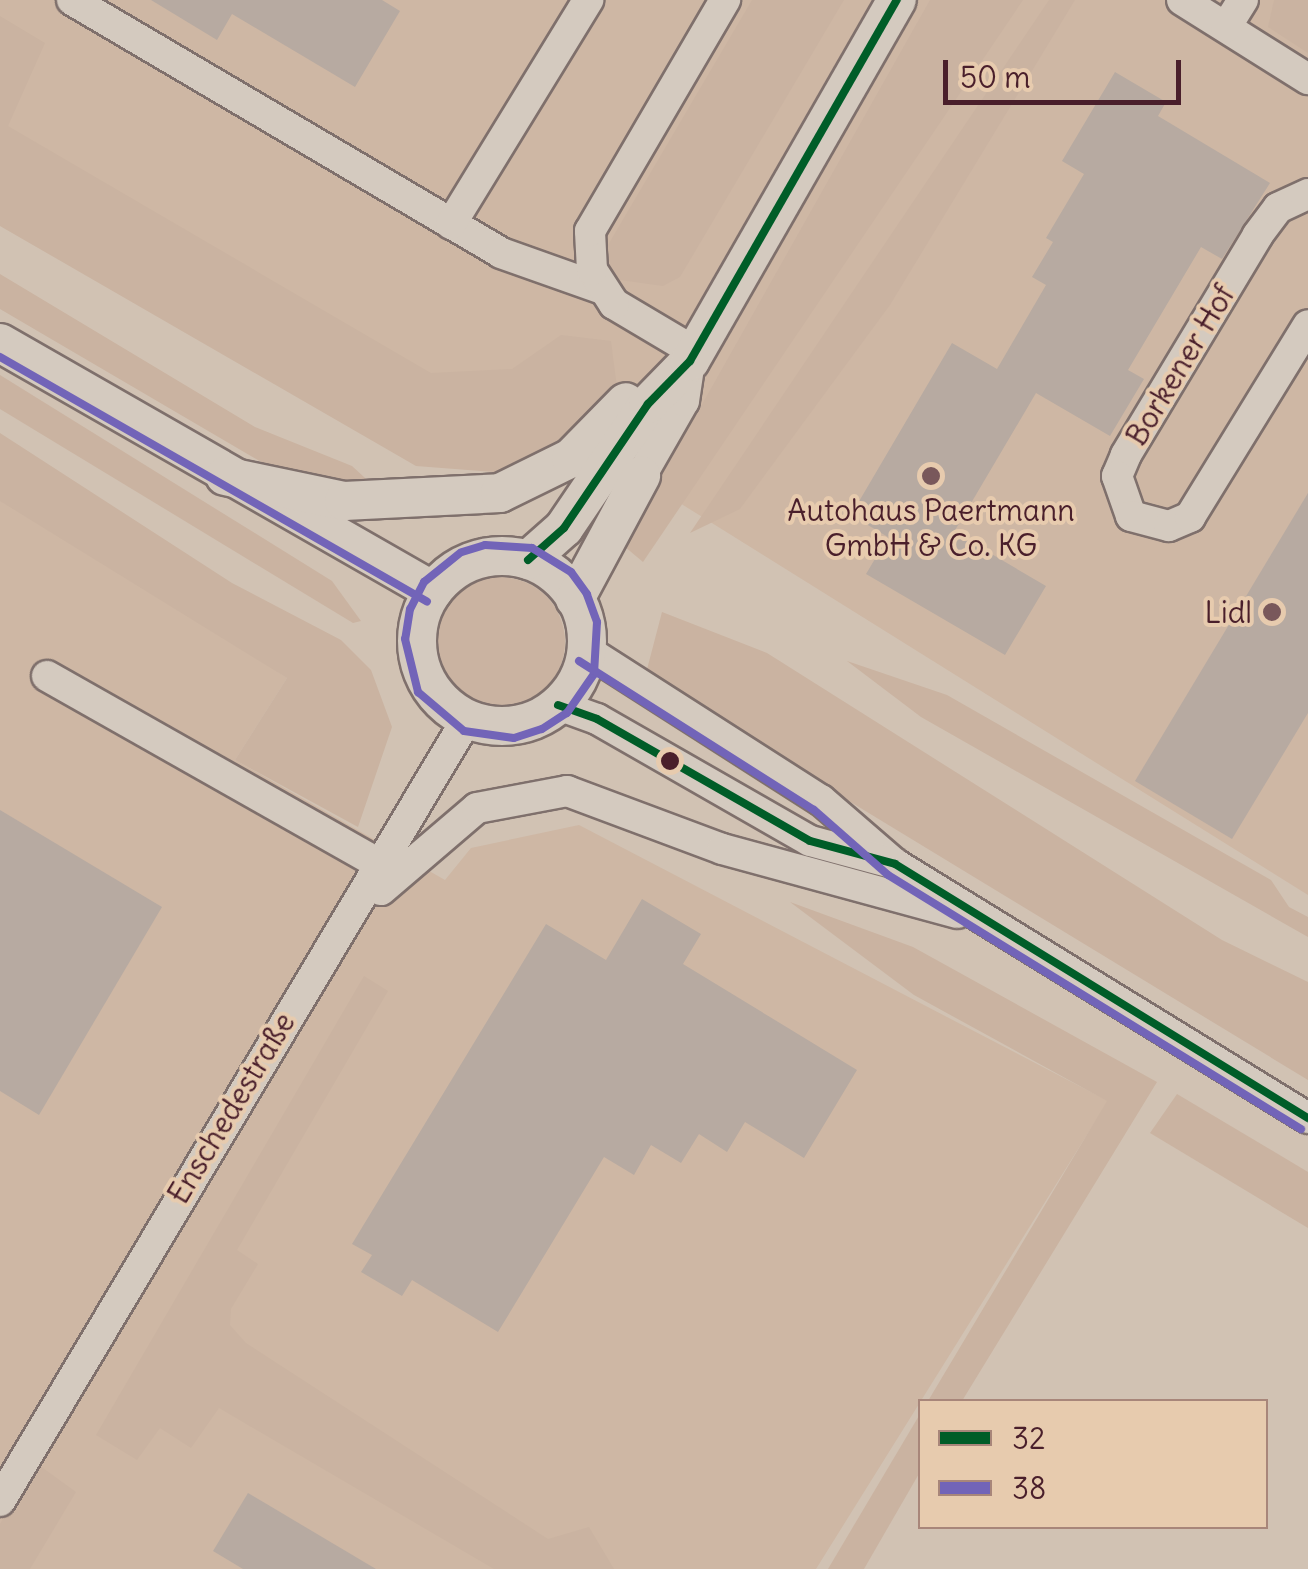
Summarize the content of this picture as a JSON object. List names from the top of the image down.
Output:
{
  "streets": {
    "street": ["Borkener Hof", "Enschedestraße"]
  },
  "places": ["Autohaus Paertmann GmbH & Co. KG", "Lidl"],
  "lines": ["transit line 32", "transit line 38"],
  "legend": ["32", "38"],
  "scale_bar": "50 m"
}
